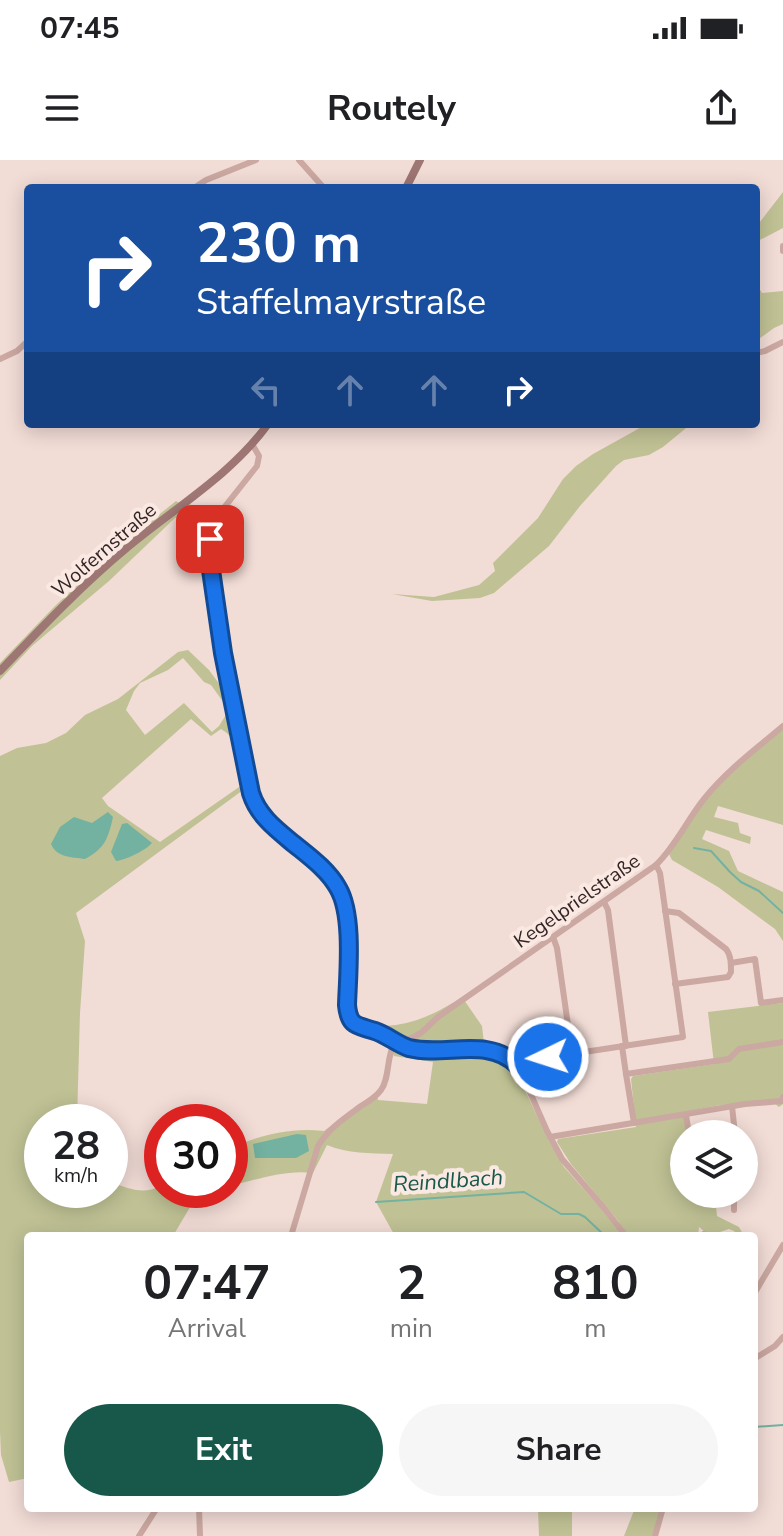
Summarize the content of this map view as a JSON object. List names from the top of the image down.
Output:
{
  "streets": {
    "main road": ["Wolfernstraße"],
    "street": ["Kegelprielstraße"]
  },
  "water": ["Reindlbach"],
  "page": {
    "status": "07:45",
    "header": "Routely",
    "turn": ["230 m", "Staffelmayrstraße"],
    "speed": "28 km/h",
    "limit": "30",
    "eta": [
      "07:47",
      "Arrival",
      "2",
      "min",
      "810",
      "m"
    ],
    "buttons": ["Exit", "Share"]
  }
}
